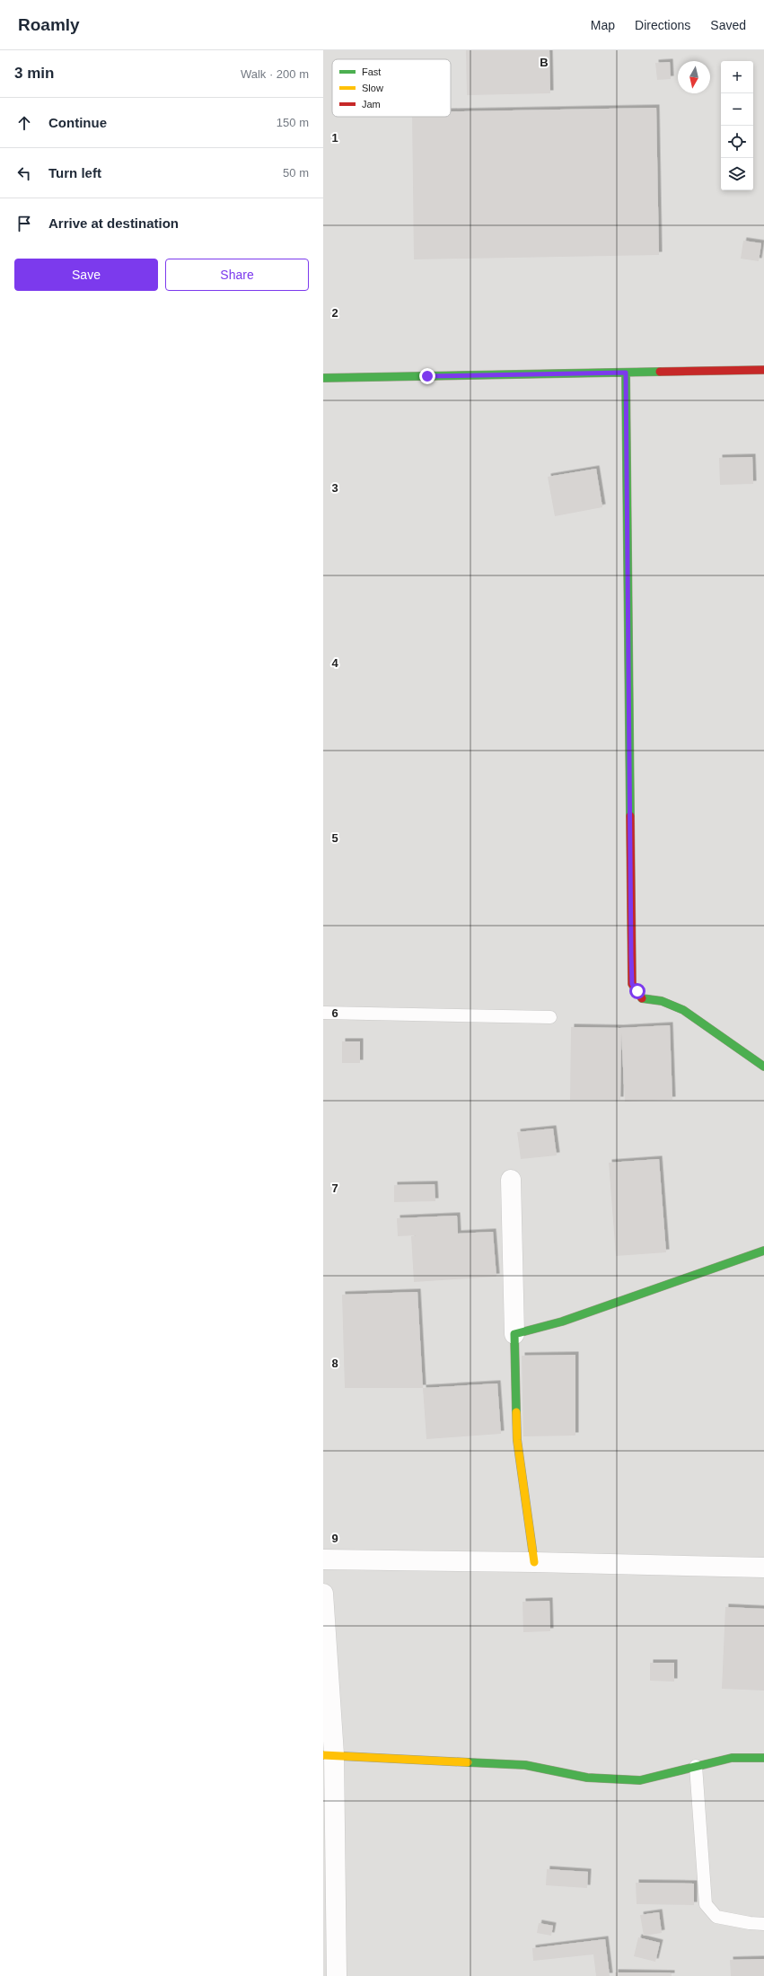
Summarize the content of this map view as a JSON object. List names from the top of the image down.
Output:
{
  "legend": ["Fast", "Slow", "Jam"],
  "north": "bottom",
  "page": {
    "header": "Roamly",
    "nav": ["Map", "Directions", "Saved"],
    "heading": ["3 min", "Walk · 200 m"],
    "map_buttons": ["+", "−"],
    "list": [
      ["Continue", "150 m"],
      ["Turn left", "50 m"],
      "Arrive at destination"
    ],
    "buttons": ["Save", "Share"]
  },
  "grid": {
    "columns": ["B"],
    "rows": [
      "1",
      "2",
      "3",
      "4",
      "5",
      "6",
      "7",
      "8",
      "9"
    ]
  }
}
